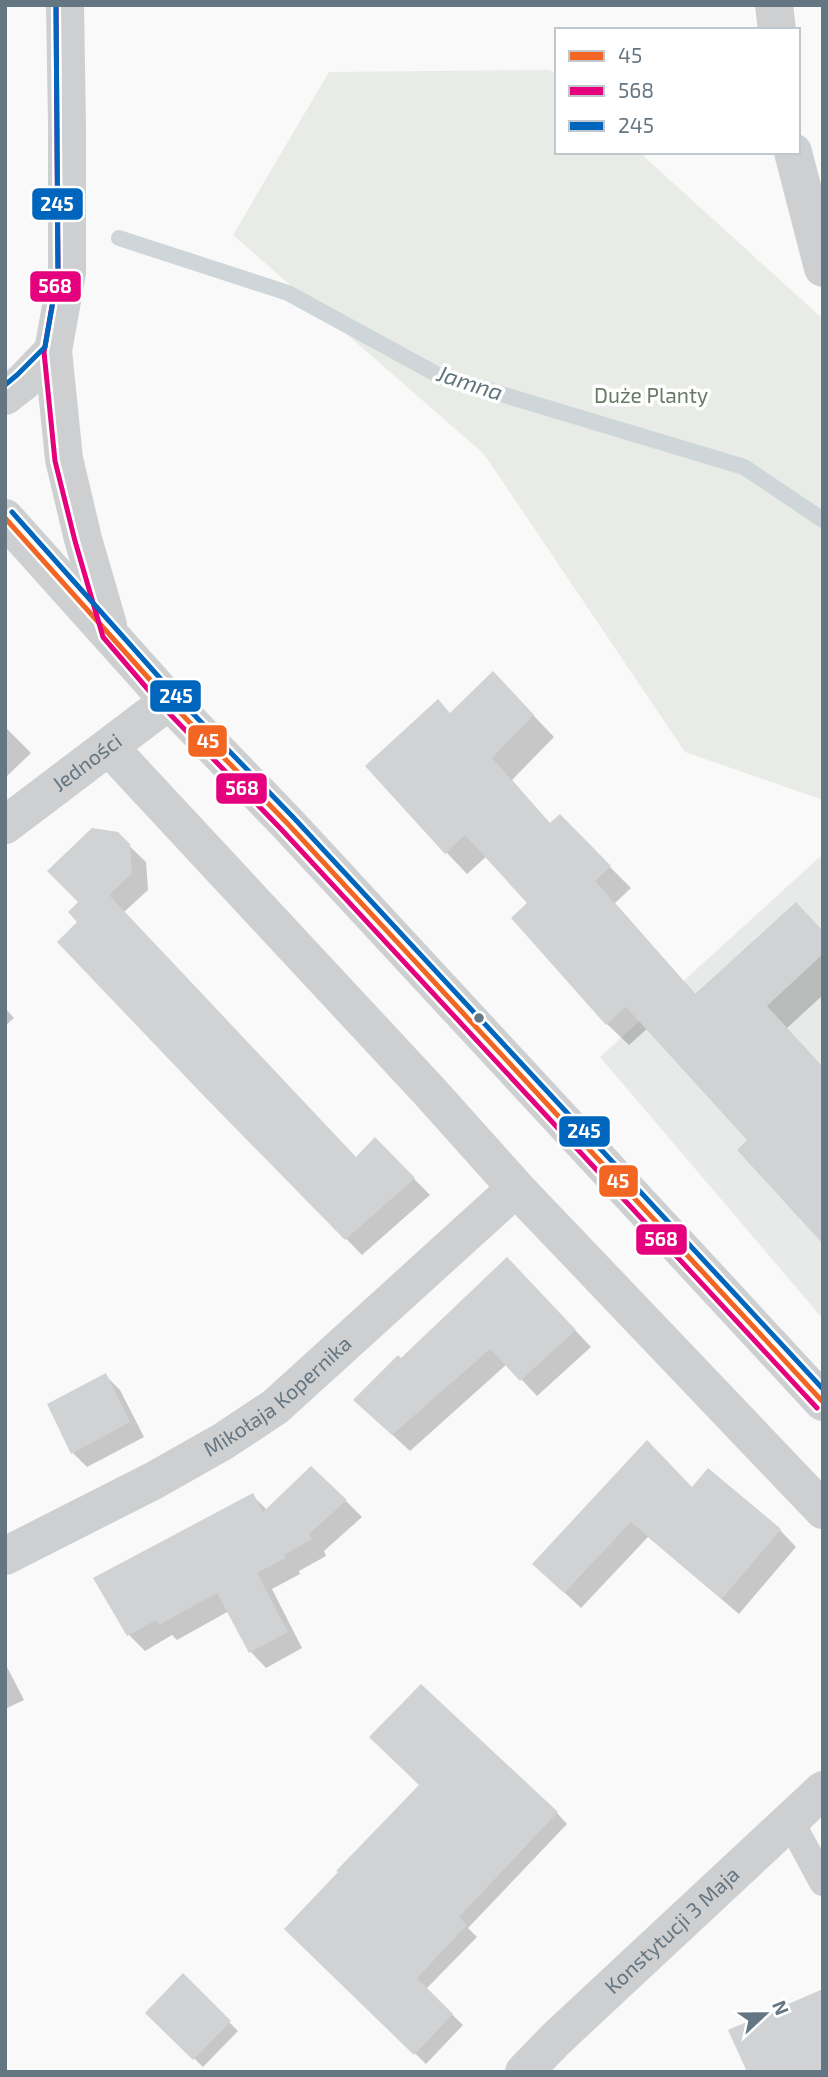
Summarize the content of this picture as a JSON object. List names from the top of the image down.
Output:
{
  "streets": {
    "street": ["Jedności", "Mikołaja Kopernika", "Konstytucji 3 Maja"]
  },
  "water": ["Jamna"],
  "parks": ["Duże Planty"],
  "lines": ["transit line 568", "transit line 245", "transit line 45"],
  "legend": ["45", "568", "245"],
  "north": "right"
}
